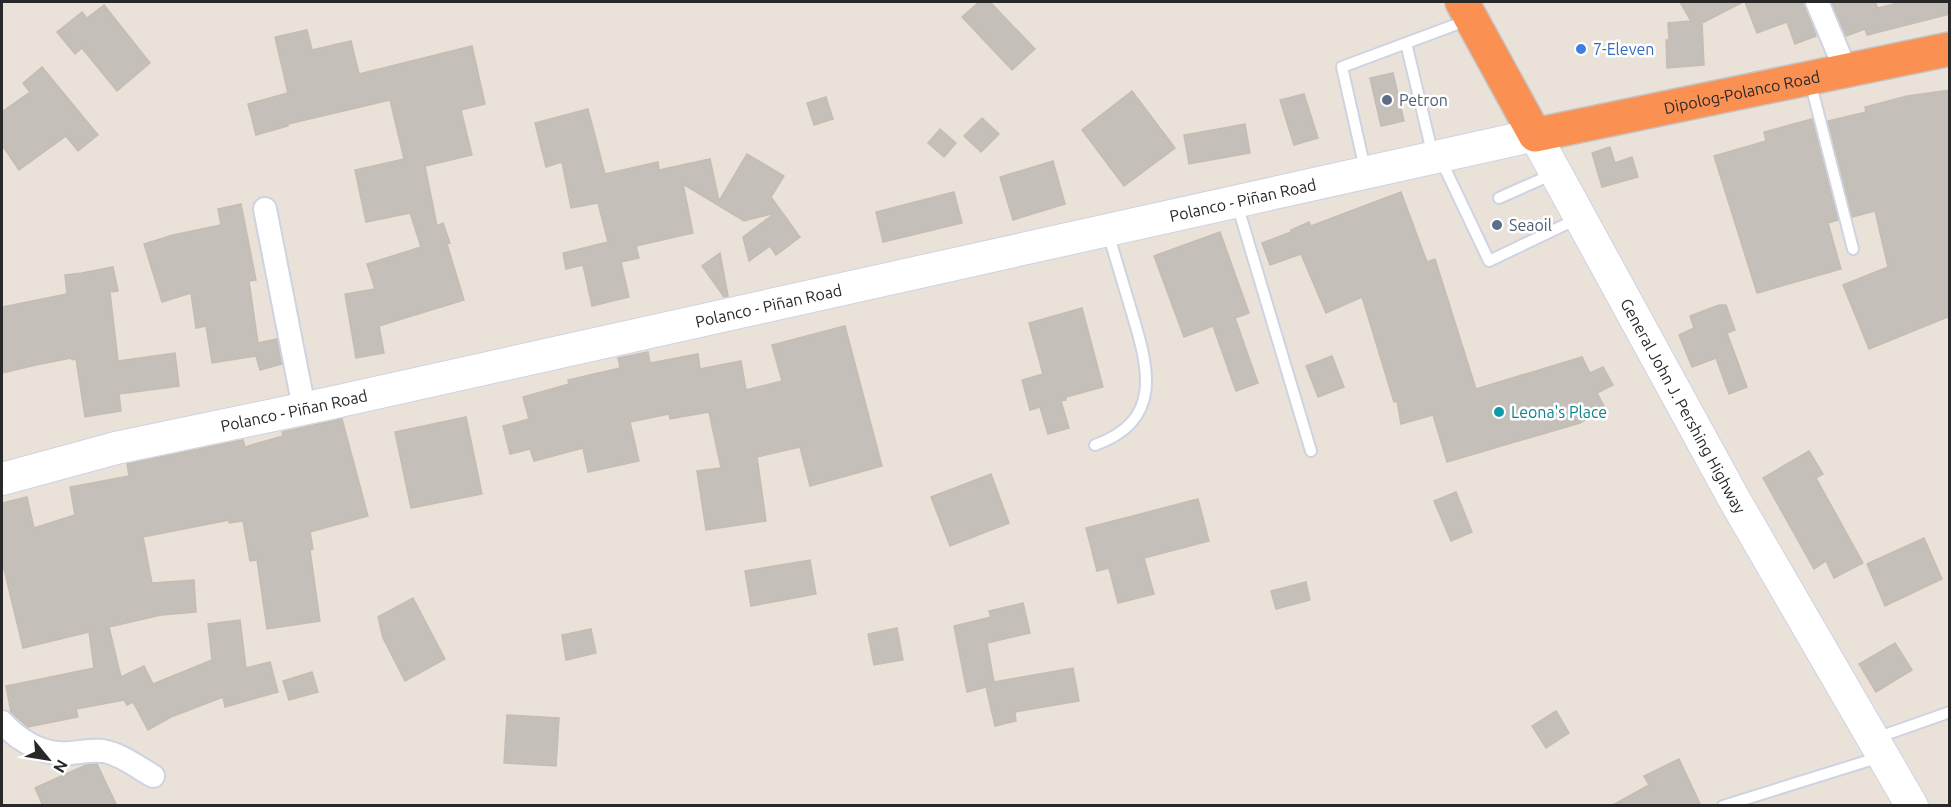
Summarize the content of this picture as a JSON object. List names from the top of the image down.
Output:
{
  "streets": {
    "highway": ["Dipolog-Polanco Road", "General John J. Pershing Highway"],
    "main road": ["Polanco - Piñan Road"]
  },
  "crossings": [
    ["Dipolog-Polanco Road", "Polanco - Piñan Road"],
    ["Dipolog-Polanco Road", "General John J. Pershing Highway"],
    ["Polanco - Piñan Road", "General John J. Pershing Highway"]
  ],
  "places": [
    "7-Eleven",
    "Petron",
    "Seaoil",
    "Leona's Place"
  ],
  "north": "bottom right"
}
